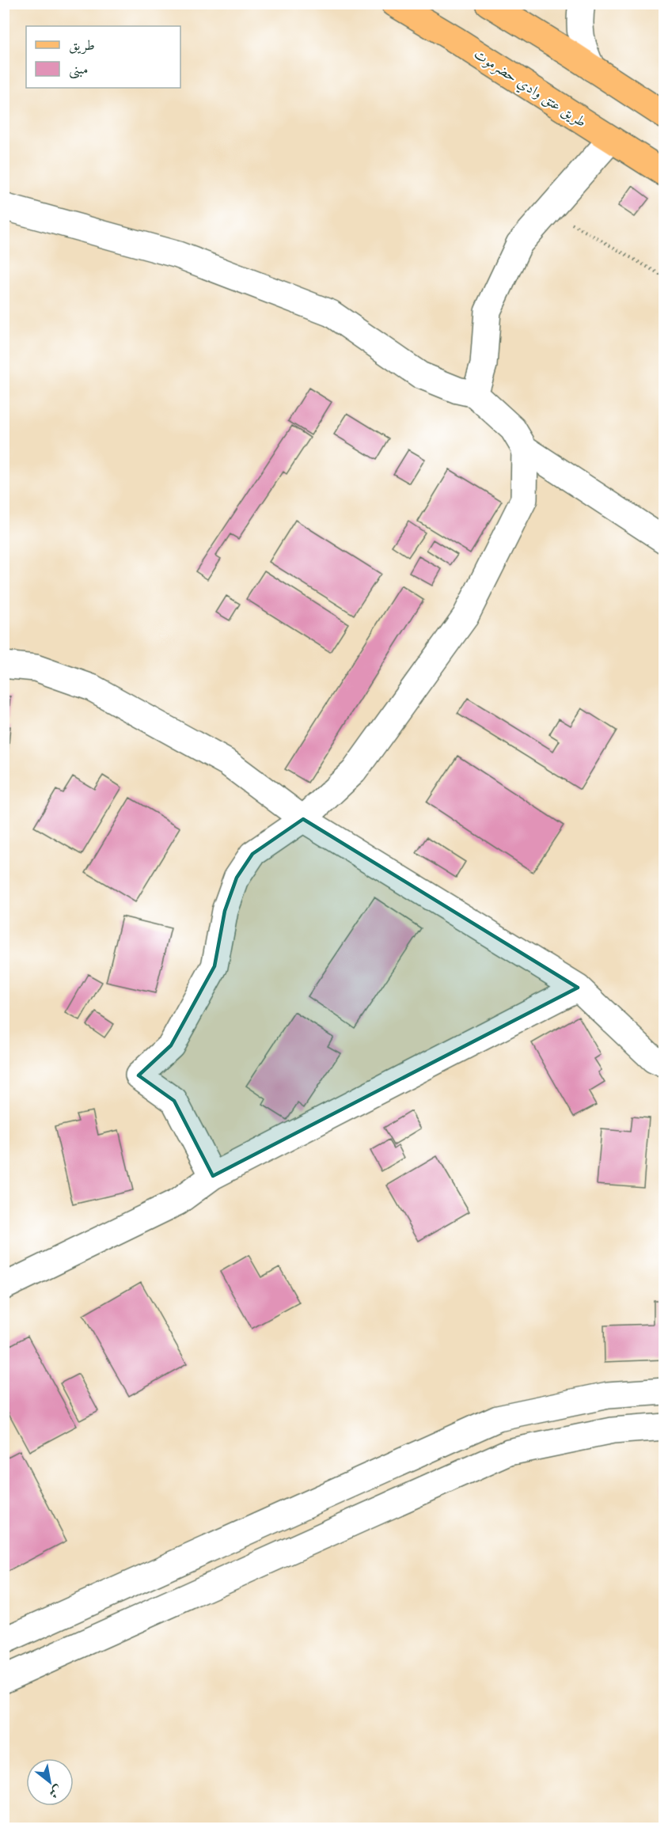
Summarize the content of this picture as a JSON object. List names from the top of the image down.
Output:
{
  "streets": {
    "main road": ["طريق عتق وادي حضرموت"]
  },
  "legend": ["طريق", "مبنى"],
  "north": "bottom right"
}
